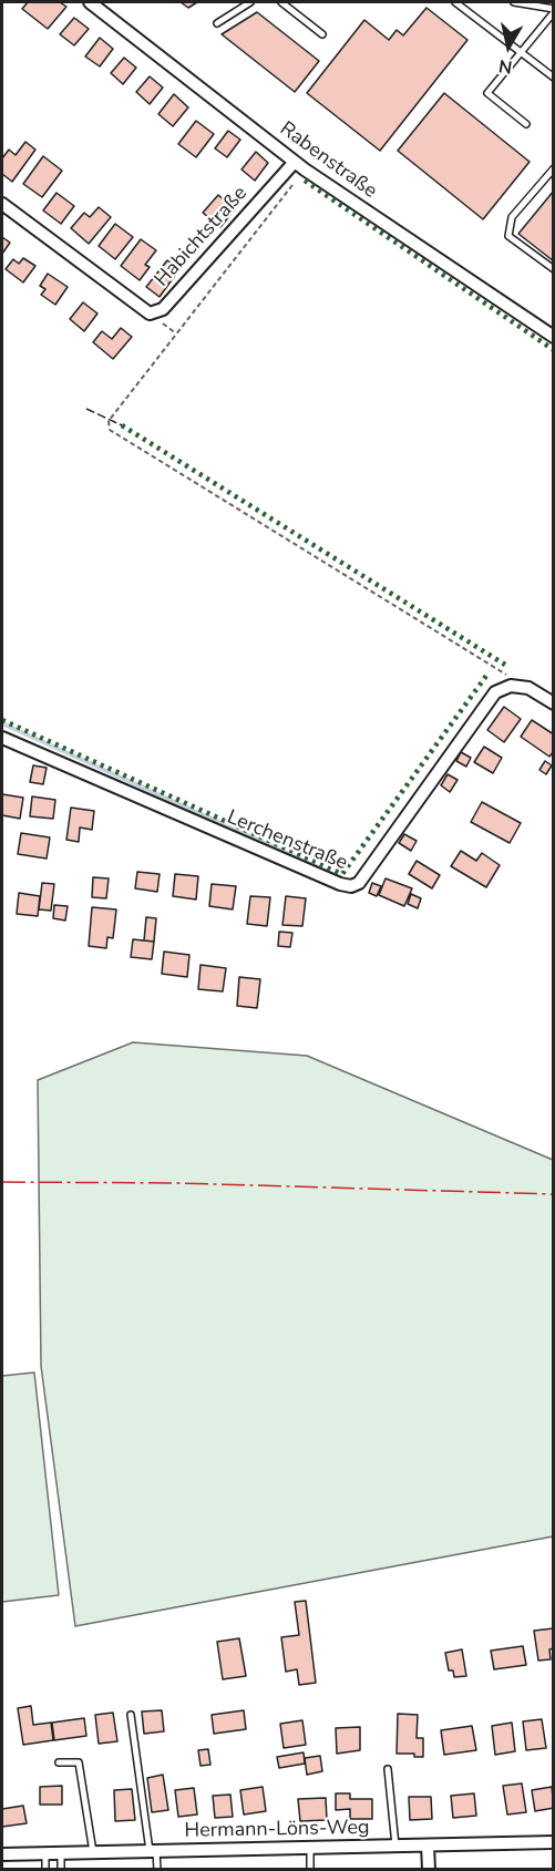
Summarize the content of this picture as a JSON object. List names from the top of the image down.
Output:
{
  "streets": {
    "street": [
      "Rabenstraße",
      "Habichtstraße",
      "Lerchenstraße",
      "Hermann-Löns-Weg"
    ]
  },
  "crossings": [
    ["Rabenstraße", "Habichtstraße"]
  ],
  "north": "bottom"
}
